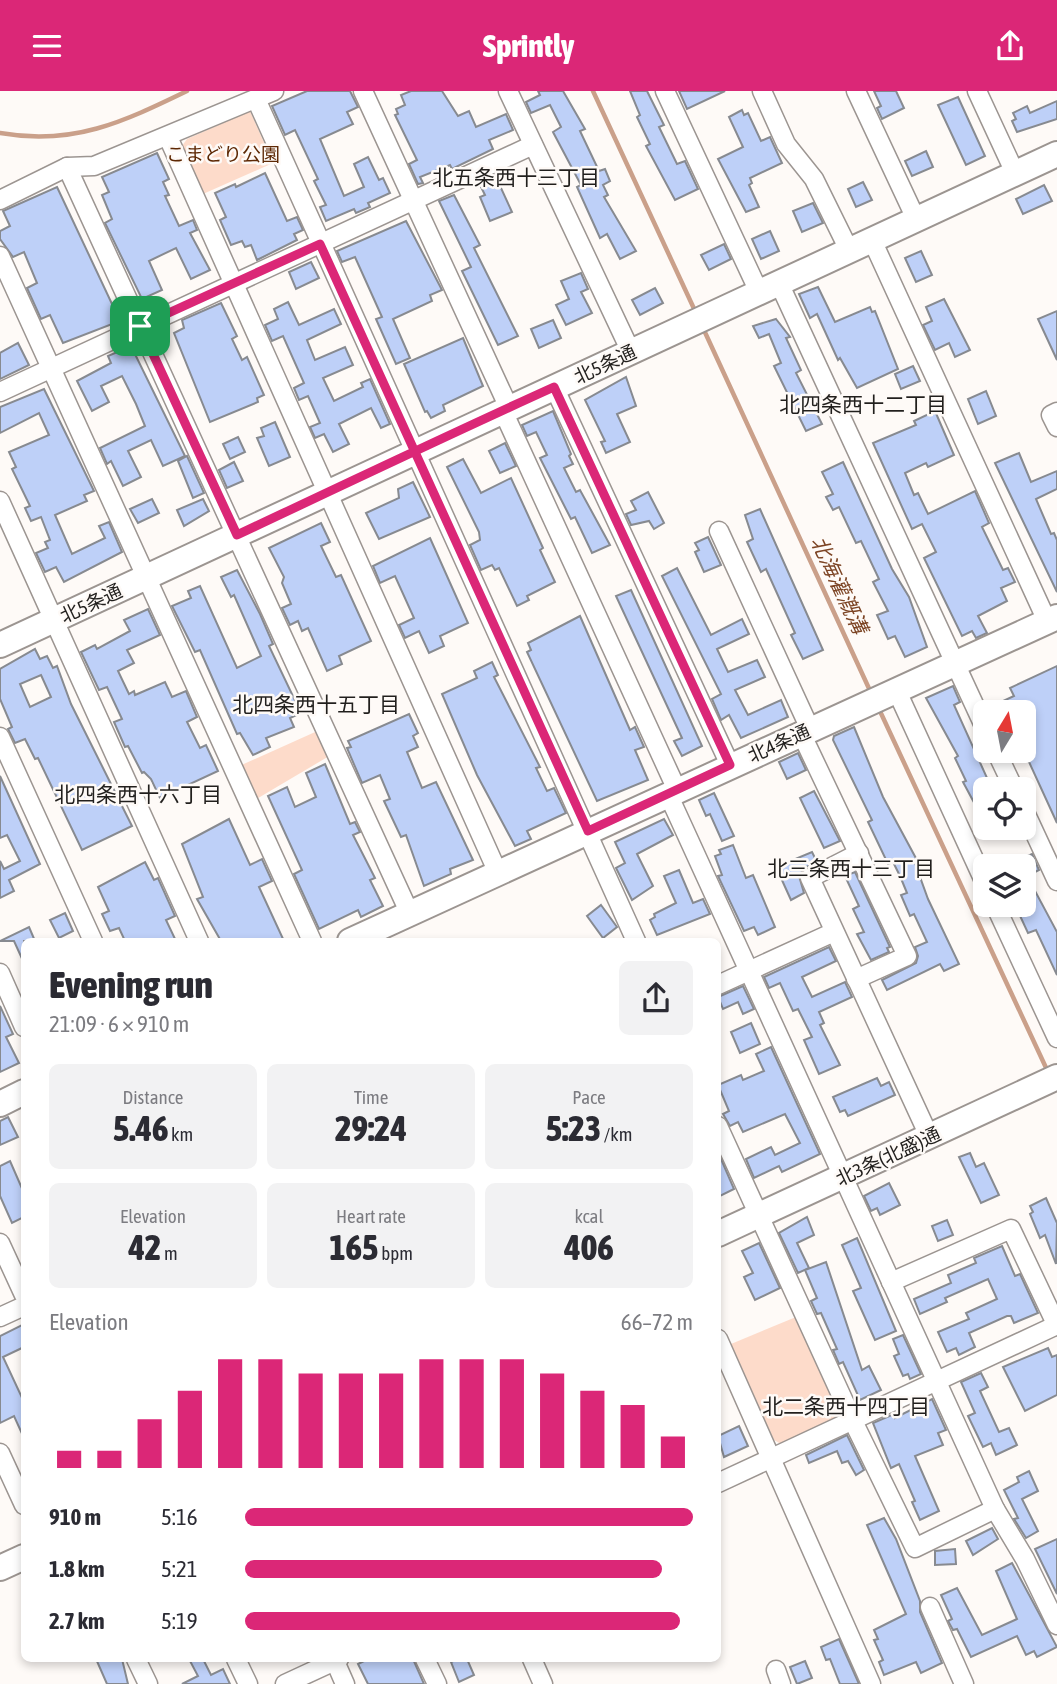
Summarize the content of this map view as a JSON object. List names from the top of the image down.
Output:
{
  "streets": {
    "street": ["北5条通", "北4条通", "北3条(北盛)通"]
  },
  "districts": [
    "北五条西十三丁目",
    "北四条西十二丁目",
    "北四条西十五丁目",
    "北四条西十六丁目",
    "北三条西十三丁目",
    "北二条西十四丁目"
  ],
  "water": ["北海灌漑溝"],
  "parks": ["こまどり公園"],
  "north": "top",
  "page": {
    "header": "Sprintly",
    "heading": ["Evening run", "21:09 · 6 × 910 m"],
    "stats": [
      ["Distance", "5.46 km"],
      ["Time", "29:24"],
      ["Pace", "5:23 /km"],
      ["Elevation", "42 m"],
      ["Heart rate", "165 bpm"],
      ["kcal", "406"]
    ],
    "chart": ["Elevation", "66–72 m"],
    "list": [
      {
        "name": "910 m",
        "note": "5:16"
      },
      {
        "name": "1.8 km",
        "note": "5:21"
      },
      {
        "name": "2.7 km",
        "note": "5:19"
      }
    ]
  }
}
